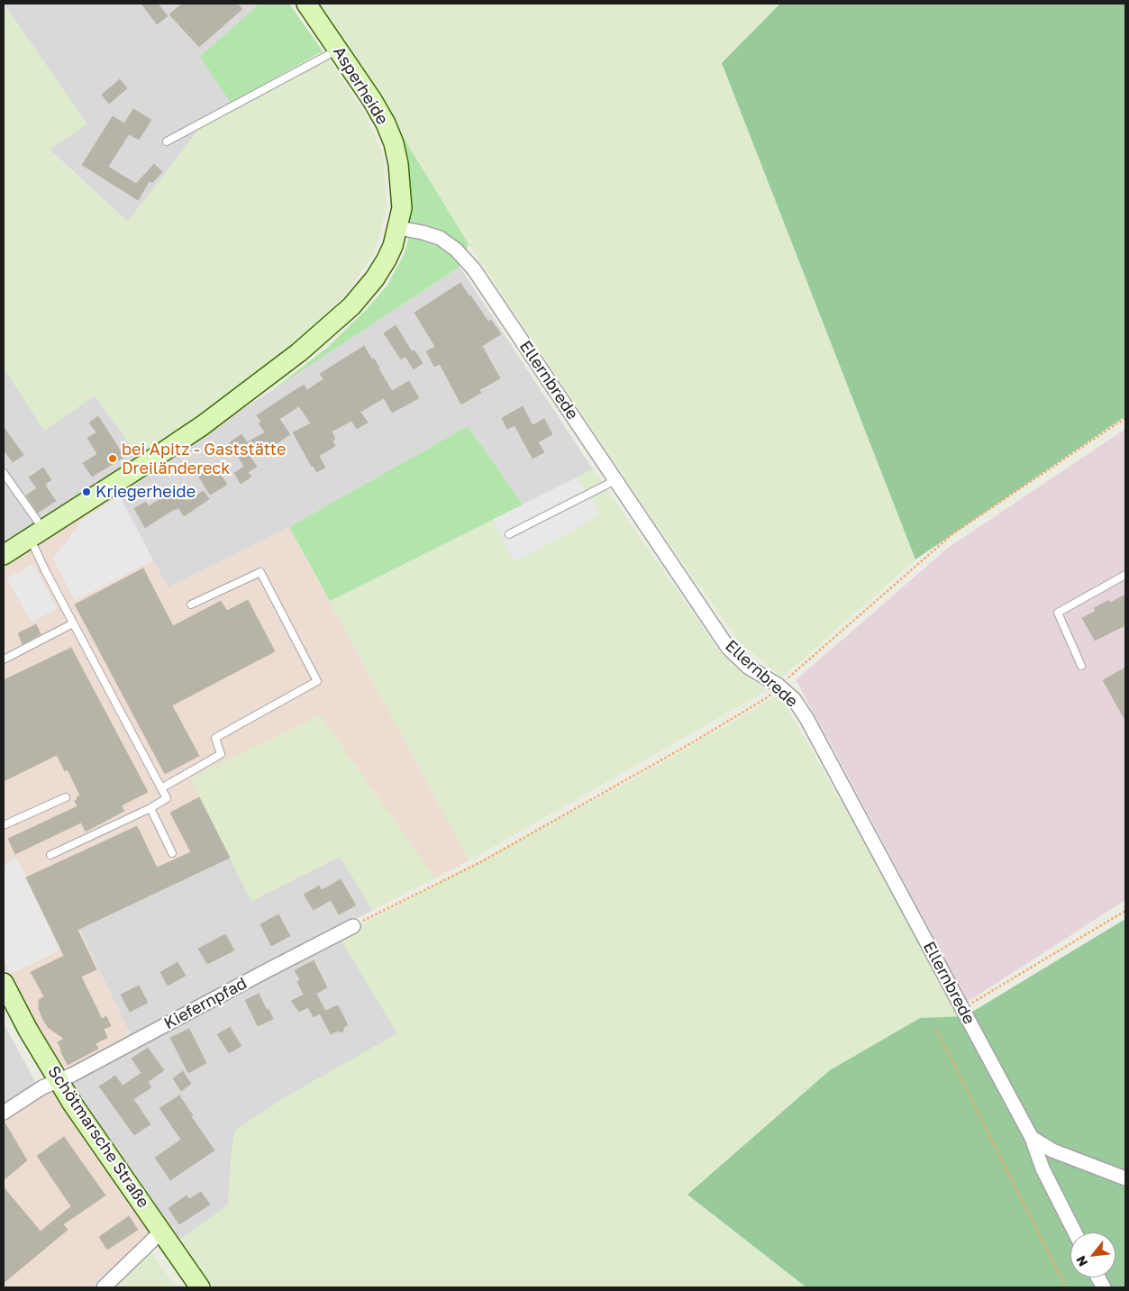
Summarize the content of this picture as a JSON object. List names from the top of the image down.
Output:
{
  "streets": {
    "street": [
      "Asperheide",
      "Ellernbrede",
      "Kiefernpfad",
      "Schötmarsche Straße"
    ]
  },
  "crossings": [
    ["Asperheide", "Ellernbrede"],
    ["Kiefernpfad", "Schötmarsche Straße"]
  ],
  "places": ["bei Apitz - Gaststätte Dreiländereck", "Kriegerheide"],
  "north": "bottom left"
}
